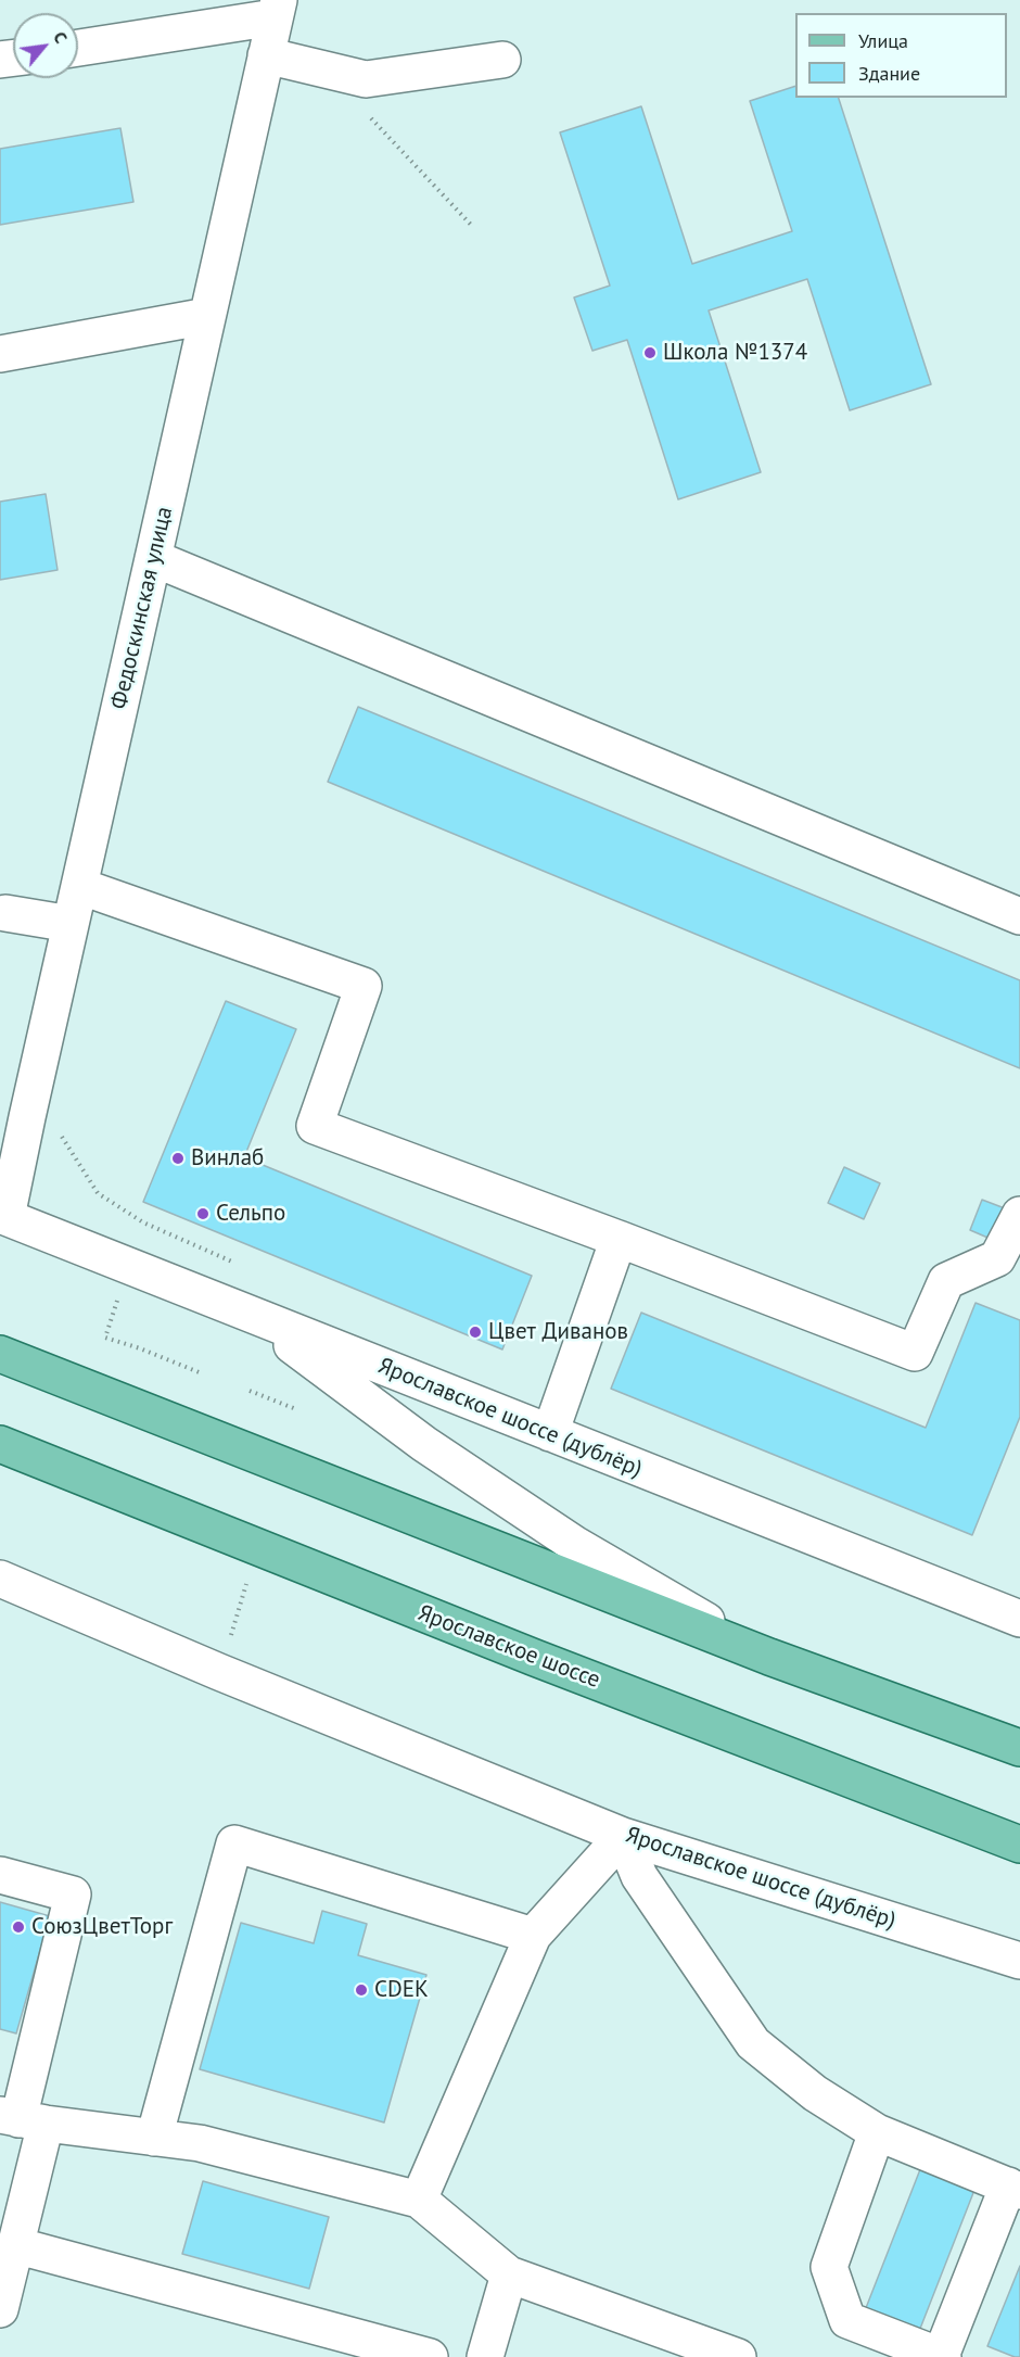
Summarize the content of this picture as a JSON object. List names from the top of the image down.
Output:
{
  "streets": {
    "main road": ["Ярославское шоссе"],
    "street": ["Федоскинская улица", "Ярославское шоссе (дублёр)"]
  },
  "crossings": [
    ["Федоскинская улица", "Ярославское шоссе (дублёр)"]
  ],
  "places": [
    "Школа №1374",
    "Винлаб",
    "Сельпо",
    "Цвет Диванов",
    "СоюзЦветТорг",
    "CDEK"
  ],
  "legend": ["Улица", "Здание"],
  "north": "top right"
}
